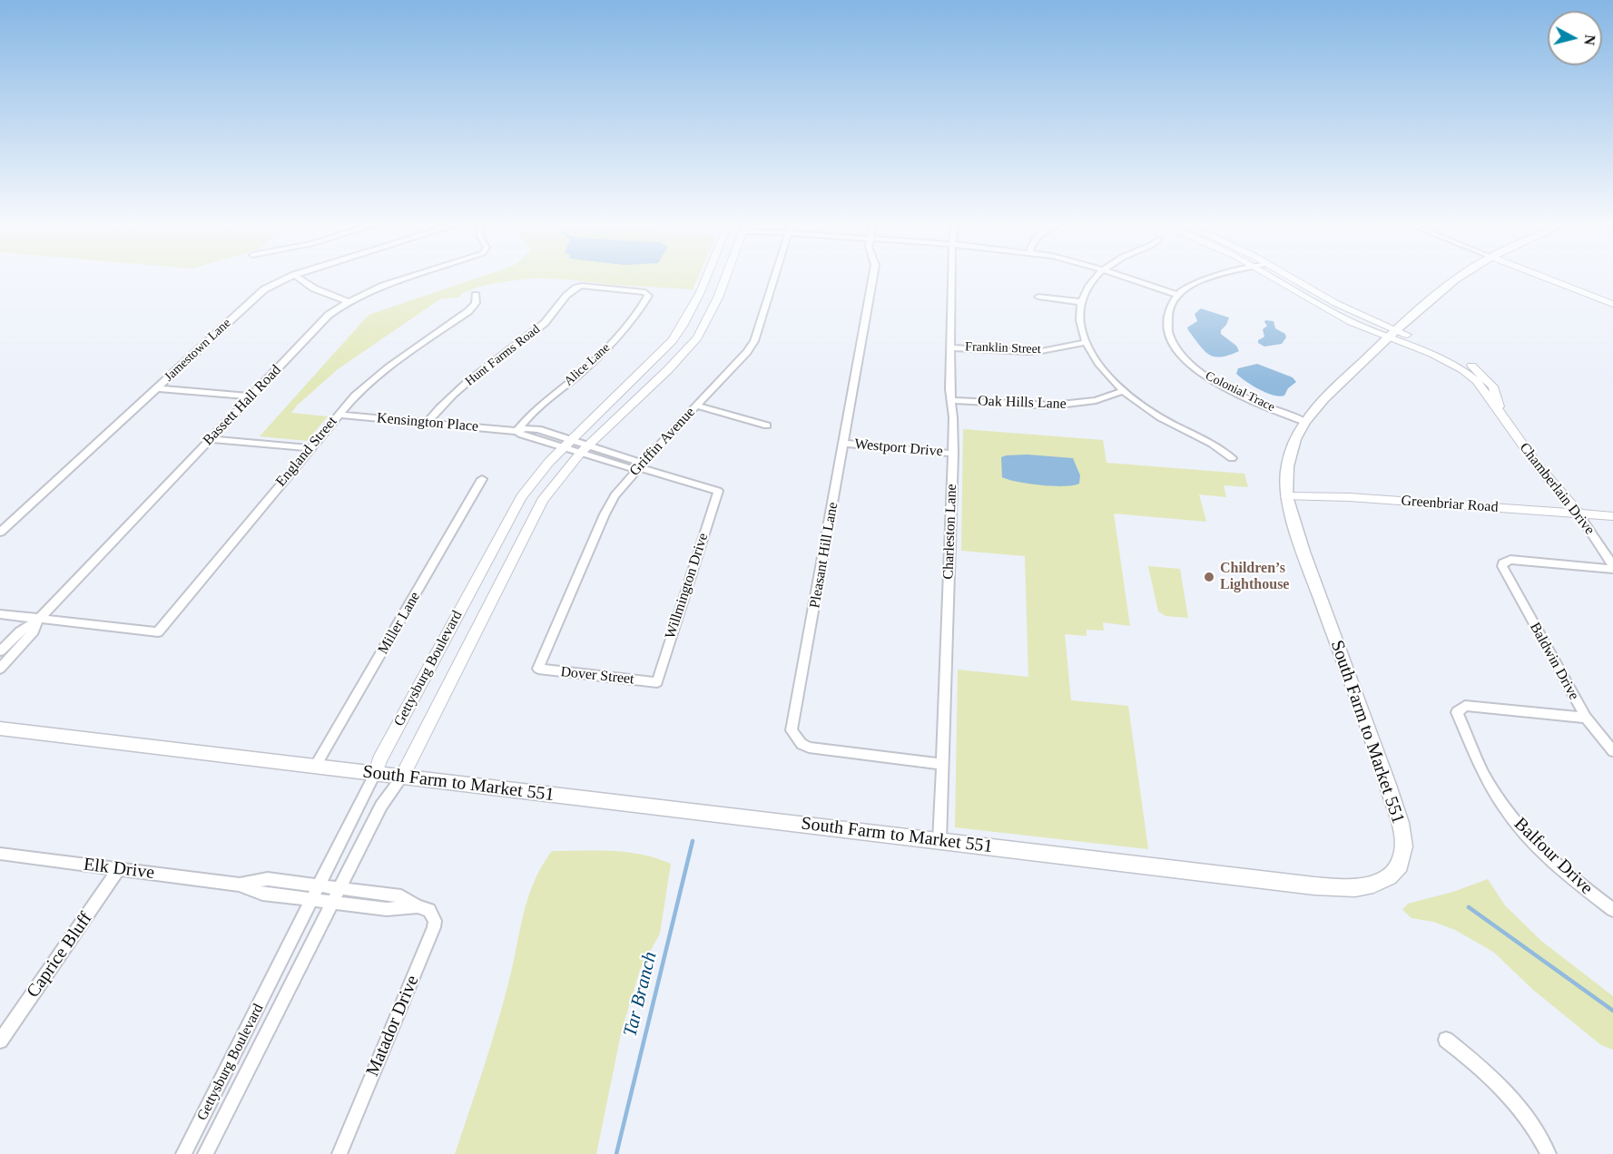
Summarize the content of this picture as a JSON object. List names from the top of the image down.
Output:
{
  "streets": {
    "main road": ["South Farm to Market 551"],
    "street": [
      "Franklin Street",
      "Jamestown Lane",
      "Hunt Farms Road",
      "Alice Lane",
      "Colonial Trace",
      "Oak Hills Lane",
      "Bassett Hall Road",
      "Kensington Place",
      "Griffin Avenue",
      "Westport Drive",
      "England Street",
      "Chamberlain Drive",
      "Greenbriar Road",
      "Charleston Lane",
      "Pleasant Hill Lane",
      "Willmington Drive",
      "Miller Lane",
      "Baldwin Drive",
      "Gettysburg Boulevard",
      "Dover Street",
      "Balfour Drive",
      "Elk Drive",
      "Caprice Bluff",
      "Matador Drive"
    ]
  },
  "crossings": [
    ["Franklin Street", "Charleston Lane"],
    ["Hunt Farms Road", "Alice Lane"],
    ["Hunt Farms Road", "Kensington Place"],
    ["Alice Lane", "Kensington Place"],
    ["Colonial Trace", "South Farm to Market 551"],
    ["Oak Hills Lane", "Charleston Lane"],
    ["Bassett Hall Road", "England Street"],
    ["Kensington Place", "Griffin Avenue"],
    ["Kensington Place", "England Street"],
    ["Kensington Place", "Willmington Drive"],
    ["Kensington Place", "Gettysburg Boulevard"],
    ["Griffin Avenue", "Dover Street"],
    ["Westport Drive", "Charleston Lane"],
    ["Westport Drive", "Pleasant Hill Lane"],
    ["Chamberlain Drive", "Greenbriar Road"],
    ["Chamberlain Drive", "Baldwin Drive"],
    ["Chamberlain Drive", "South Farm to Market 551"],
    ["Greenbriar Road", "South Farm to Market 551"],
    ["Charleston Lane", "Pleasant Hill Lane"],
    ["Charleston Lane", "South Farm to Market 551"],
    ["Willmington Drive", "Dover Street"],
    ["Miller Lane", "South Farm to Market 551"],
    ["Baldwin Drive", "Balfour Drive"],
    ["Gettysburg Boulevard", "South Farm to Market 551"],
    ["Gettysburg Boulevard", "Elk Drive"],
    ["Gettysburg Boulevard", "Matador Drive"],
    ["Elk Drive", "Caprice Bluff"],
    ["Elk Drive", "Matador Drive"]
  ],
  "water": ["Tar Branch"],
  "places": ["Children’s Lighthouse"],
  "north": "right"
}
